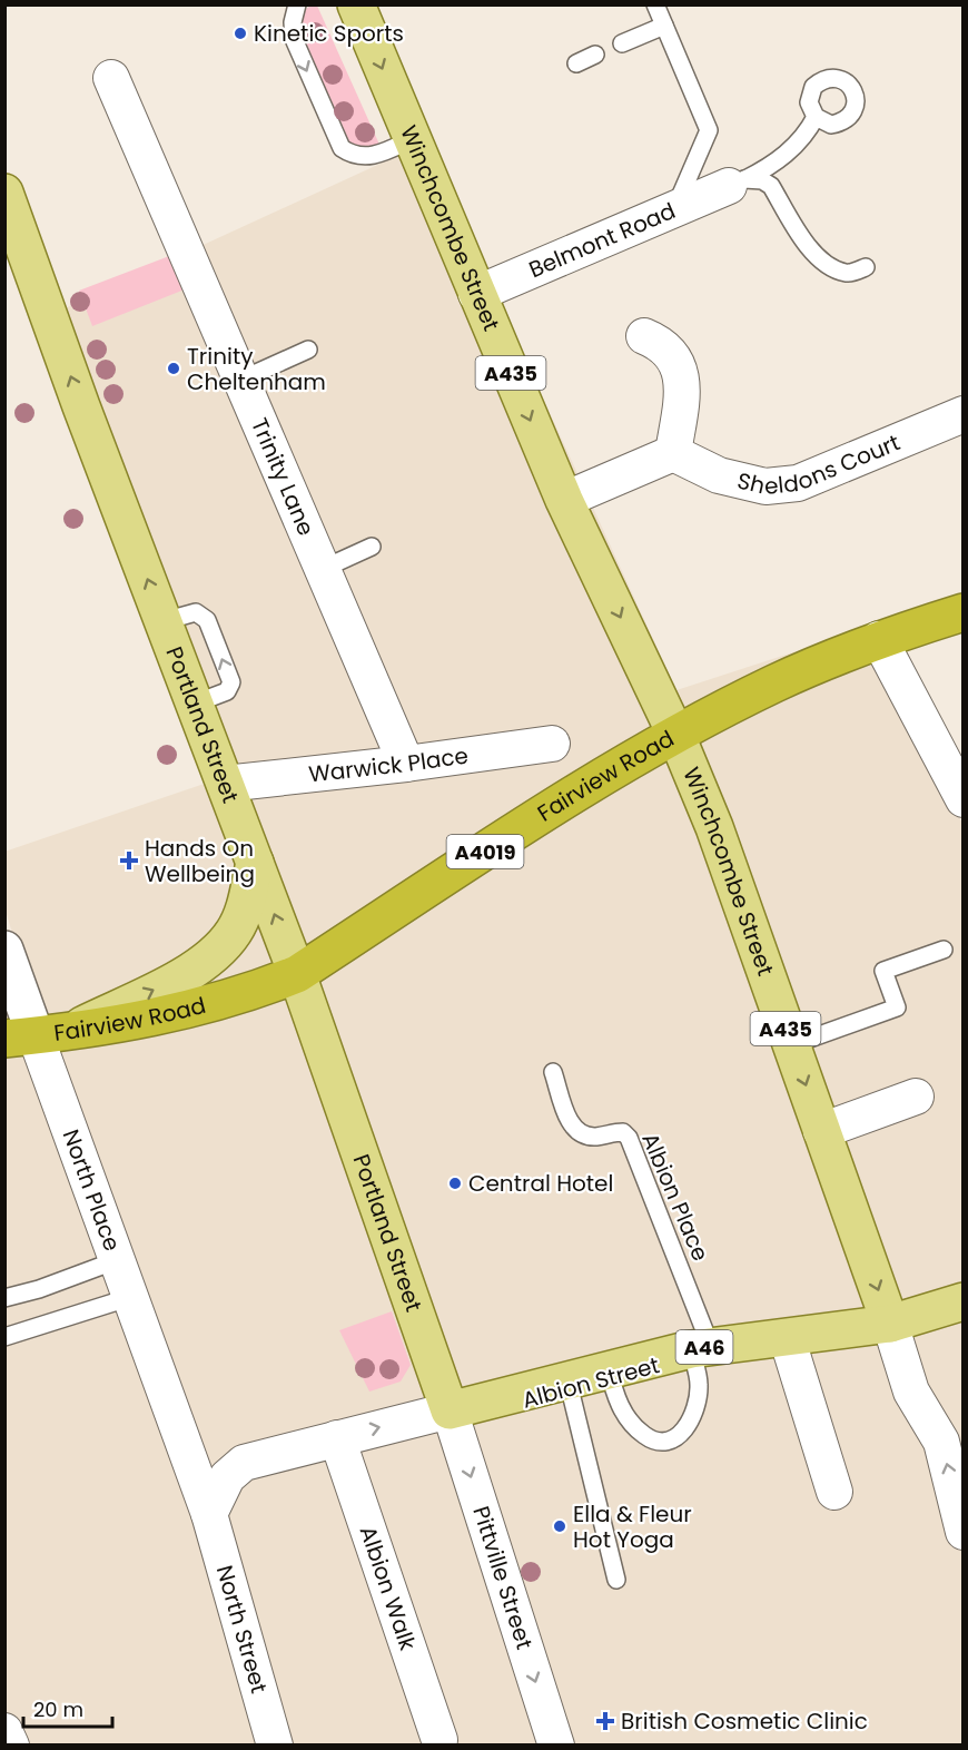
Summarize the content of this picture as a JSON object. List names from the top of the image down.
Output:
{
  "streets": {
    "highway": ["Fairview Road", "A4019"],
    "main road": [
      "Winchcombe Street",
      "A435",
      "Portland Street",
      "A46",
      "Albion Street"
    ],
    "street": [
      "Belmont Road",
      "Sheldons Court",
      "Trinity Lane",
      "Warwick Place",
      "North Place",
      "Pittville Street",
      "Albion Walk",
      "North Street"
    ],
    "lane": ["Albion Place"]
  },
  "crossings": [
    ["Winchcombe Street", "Belmont Road"],
    ["Winchcombe Street", "Fairview Road"],
    ["Winchcombe Street", "Albion Street"],
    ["Trinity Lane", "Warwick Place"],
    ["Portland Street", "Warwick Place"],
    ["Portland Street", "Fairview Road"],
    ["Portland Street", "Albion Street"],
    ["Portland Street", "Pittville Street"],
    ["Fairview Road", "North Place"],
    ["North Place", "North Street"],
    ["Albion Place", "Albion Street"],
    ["Albion Street", "Pittville Street"],
    ["Albion Street", "Albion Walk"]
  ],
  "one_way": ["Portland Street", "Pittville Street"],
  "places": {
    "other": [
      "Kinetic Sports",
      "Trinity Cheltenham",
      "Central Hotel",
      "Ella & Fleur Hot Yoga"
    ],
    "health": ["Hands On Wellbeing", "British Cosmetic Clinic"]
  },
  "scale_bar": "20 m"
}
